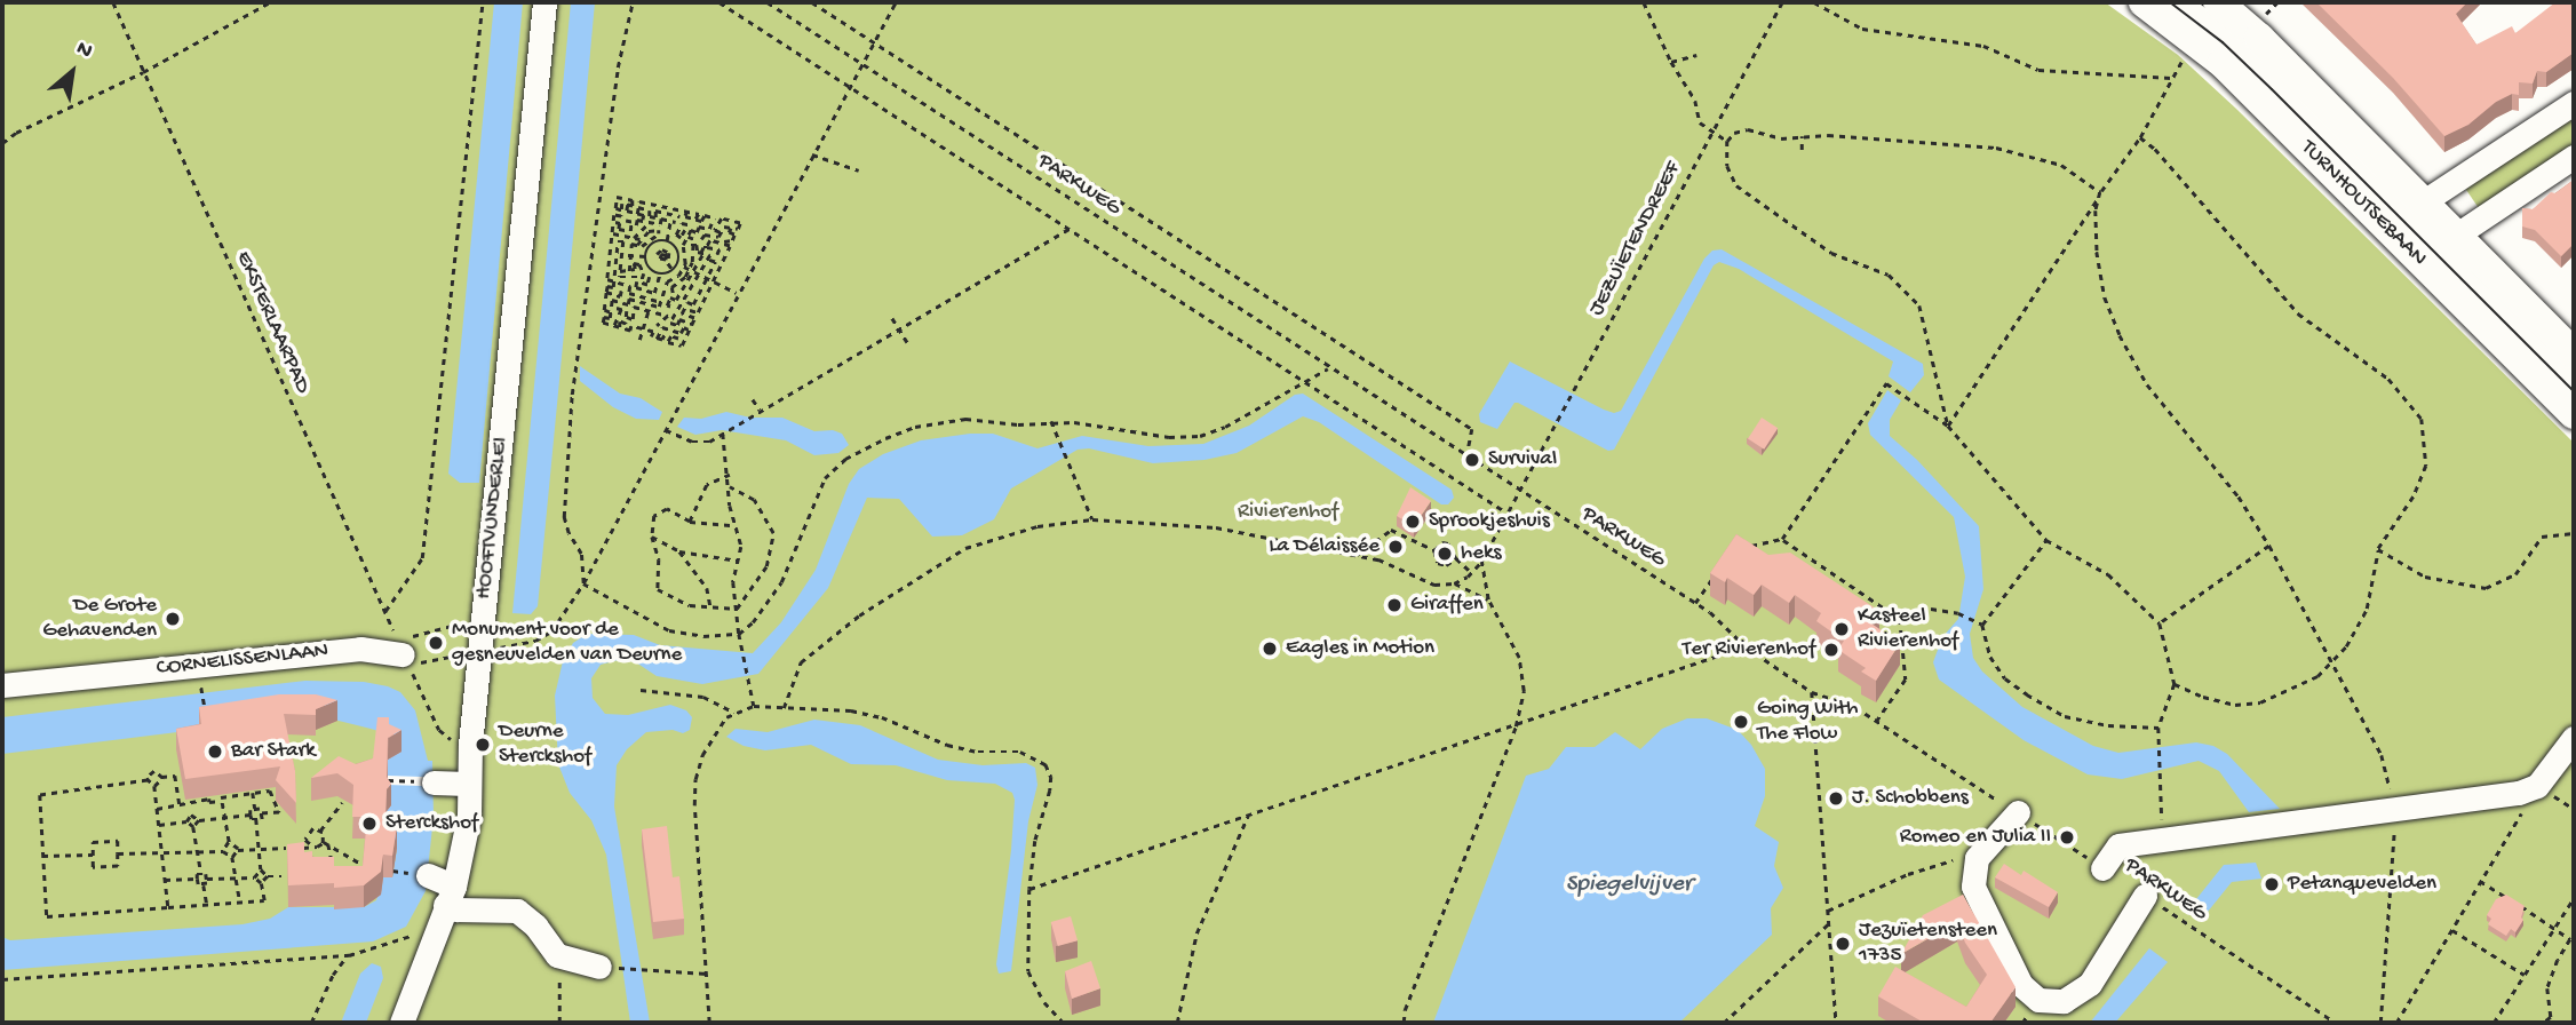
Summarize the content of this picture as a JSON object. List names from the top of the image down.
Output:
{
  "streets": {
    "main road": ["TURNHOUTSEBAAN"],
    "street": ["HOOFTVUNDERLEI", "CORNELISSENLAAN"],
    "path": ["PARKWEG", "JEZUÏETENDREEF", "EKSTERLAARPAD"]
  },
  "crossings": [
    ["PARKWEG", "JEZUÏETENDREEF"],
    ["EKSTERLAARPAD", "CORNELISSENLAAN"]
  ],
  "water": ["Spiegelvijver"],
  "parks": ["Rivierenhof"],
  "places": [
    "Survival",
    "Sprookjeshuis",
    "La Délaissée",
    "heks",
    "Giraffen",
    "De Grote Gehavenden",
    "Kasteel Rivierenhof",
    "Monument voor de gesneuvelden van Deurne",
    "Eagles in Motion",
    "Ter Rivierenhof",
    "Going With The Flow",
    "Deurne Sterckshof",
    "Bar Stark",
    "J. Schobbens",
    "Sterckshof",
    "Romeo en Julia II",
    "Petanquevelden",
    "Jezuïetensteen 1735"
  ],
  "north": "top right"
}
